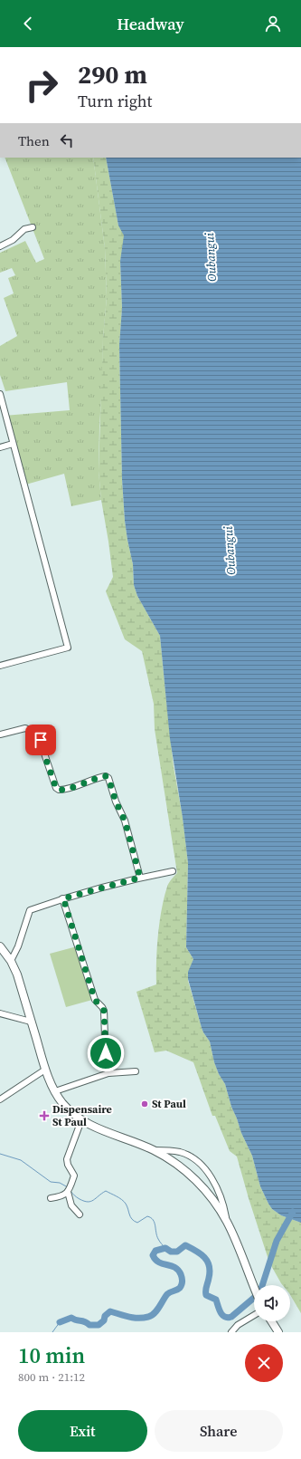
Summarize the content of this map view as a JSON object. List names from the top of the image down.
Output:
{
  "water": ["Oubangui"],
  "places": {
    "other": ["St Paul"],
    "health": ["Dispensaire St Paul"]
  },
  "page": {
    "header": "Headway",
    "turn": ["290 m", "Turn right"],
    "then": "Then",
    "heading": ["10 min", "800 m · 21:12"],
    "buttons": ["Exit", "Share"]
  }
}
